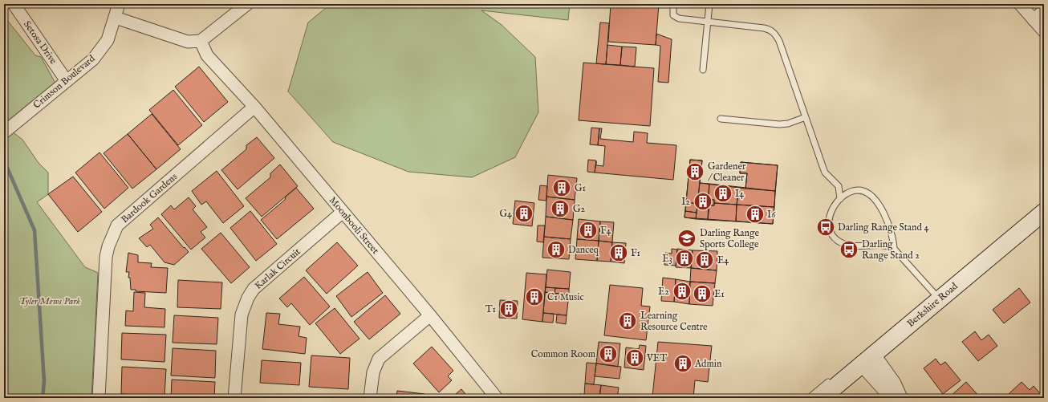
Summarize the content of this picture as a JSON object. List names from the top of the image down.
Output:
{
  "streets": {
    "main road": ["Berkshire Road"],
    "street": [
      "Setosa Drive",
      "Crimson Boulevard",
      "Bardook Gardens",
      "Moonbooli Street",
      "Karlak Circuit"
    ]
  },
  "crossings": [
    ["Setosa Drive", "Crimson Boulevard"],
    ["Bardook Gardens", "Moonbooli Street"],
    ["Moonbooli Street", "Karlak Circuit"]
  ],
  "parks": ["Tyler Mews Park"],
  "places": {
    "building": [
      "Gardener / Cleaner",
      "G1",
      "I4",
      "I2",
      "G2",
      "G4",
      "I6",
      "F4",
      "Danceq",
      "F1",
      "E3",
      "E4",
      "E2",
      "E1",
      "C1 Music",
      "T1",
      "Learning Resource Centre",
      "Common Room",
      "VET",
      "Admin"
    ],
    "bus stop": ["Darling Range Stand 4", "Darling Range Stand 2"],
    "school or university": ["Darling Range Sports College"]
  }
}
